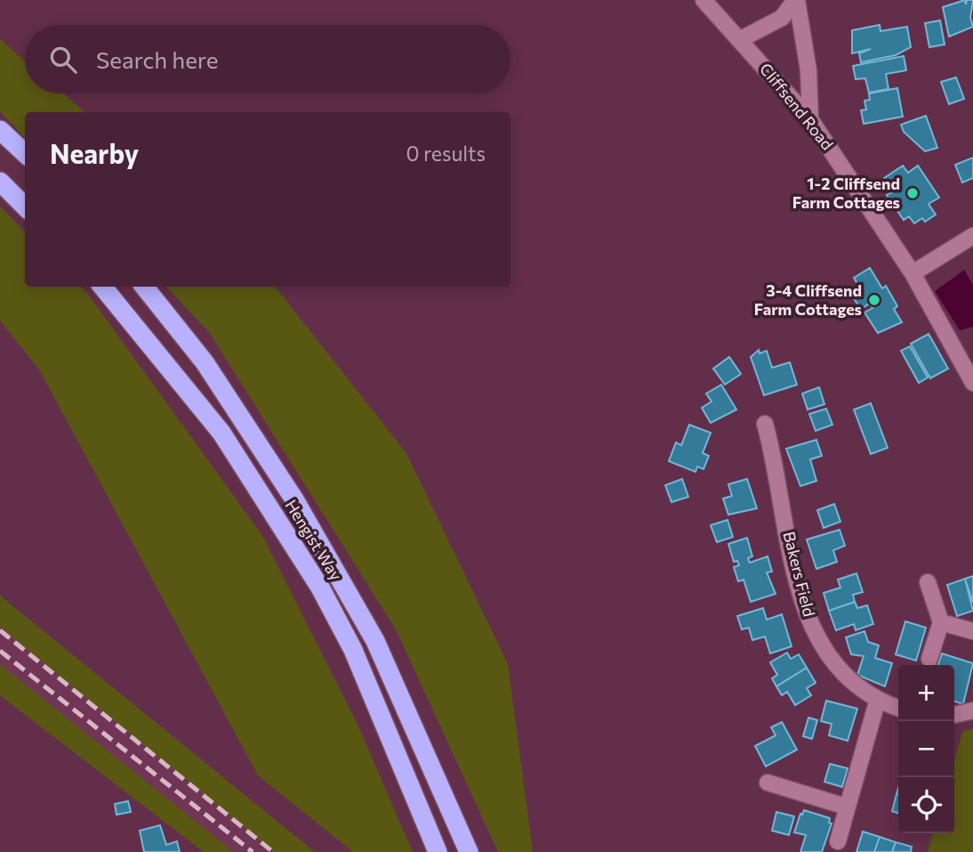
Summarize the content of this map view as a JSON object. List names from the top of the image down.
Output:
{
  "streets": {
    "highway": ["Hengist Way"],
    "street": ["Cliffsend Road", "Bakers Field"]
  },
  "places": ["1-2 Cliffsend Farm Cottages", "3-4 Cliffsend Farm Cottages"],
  "page": {
    "search": "Search here",
    "heading": ["Nearby", "0 results"],
    "map_buttons": ["+", "−"]
  }
}
